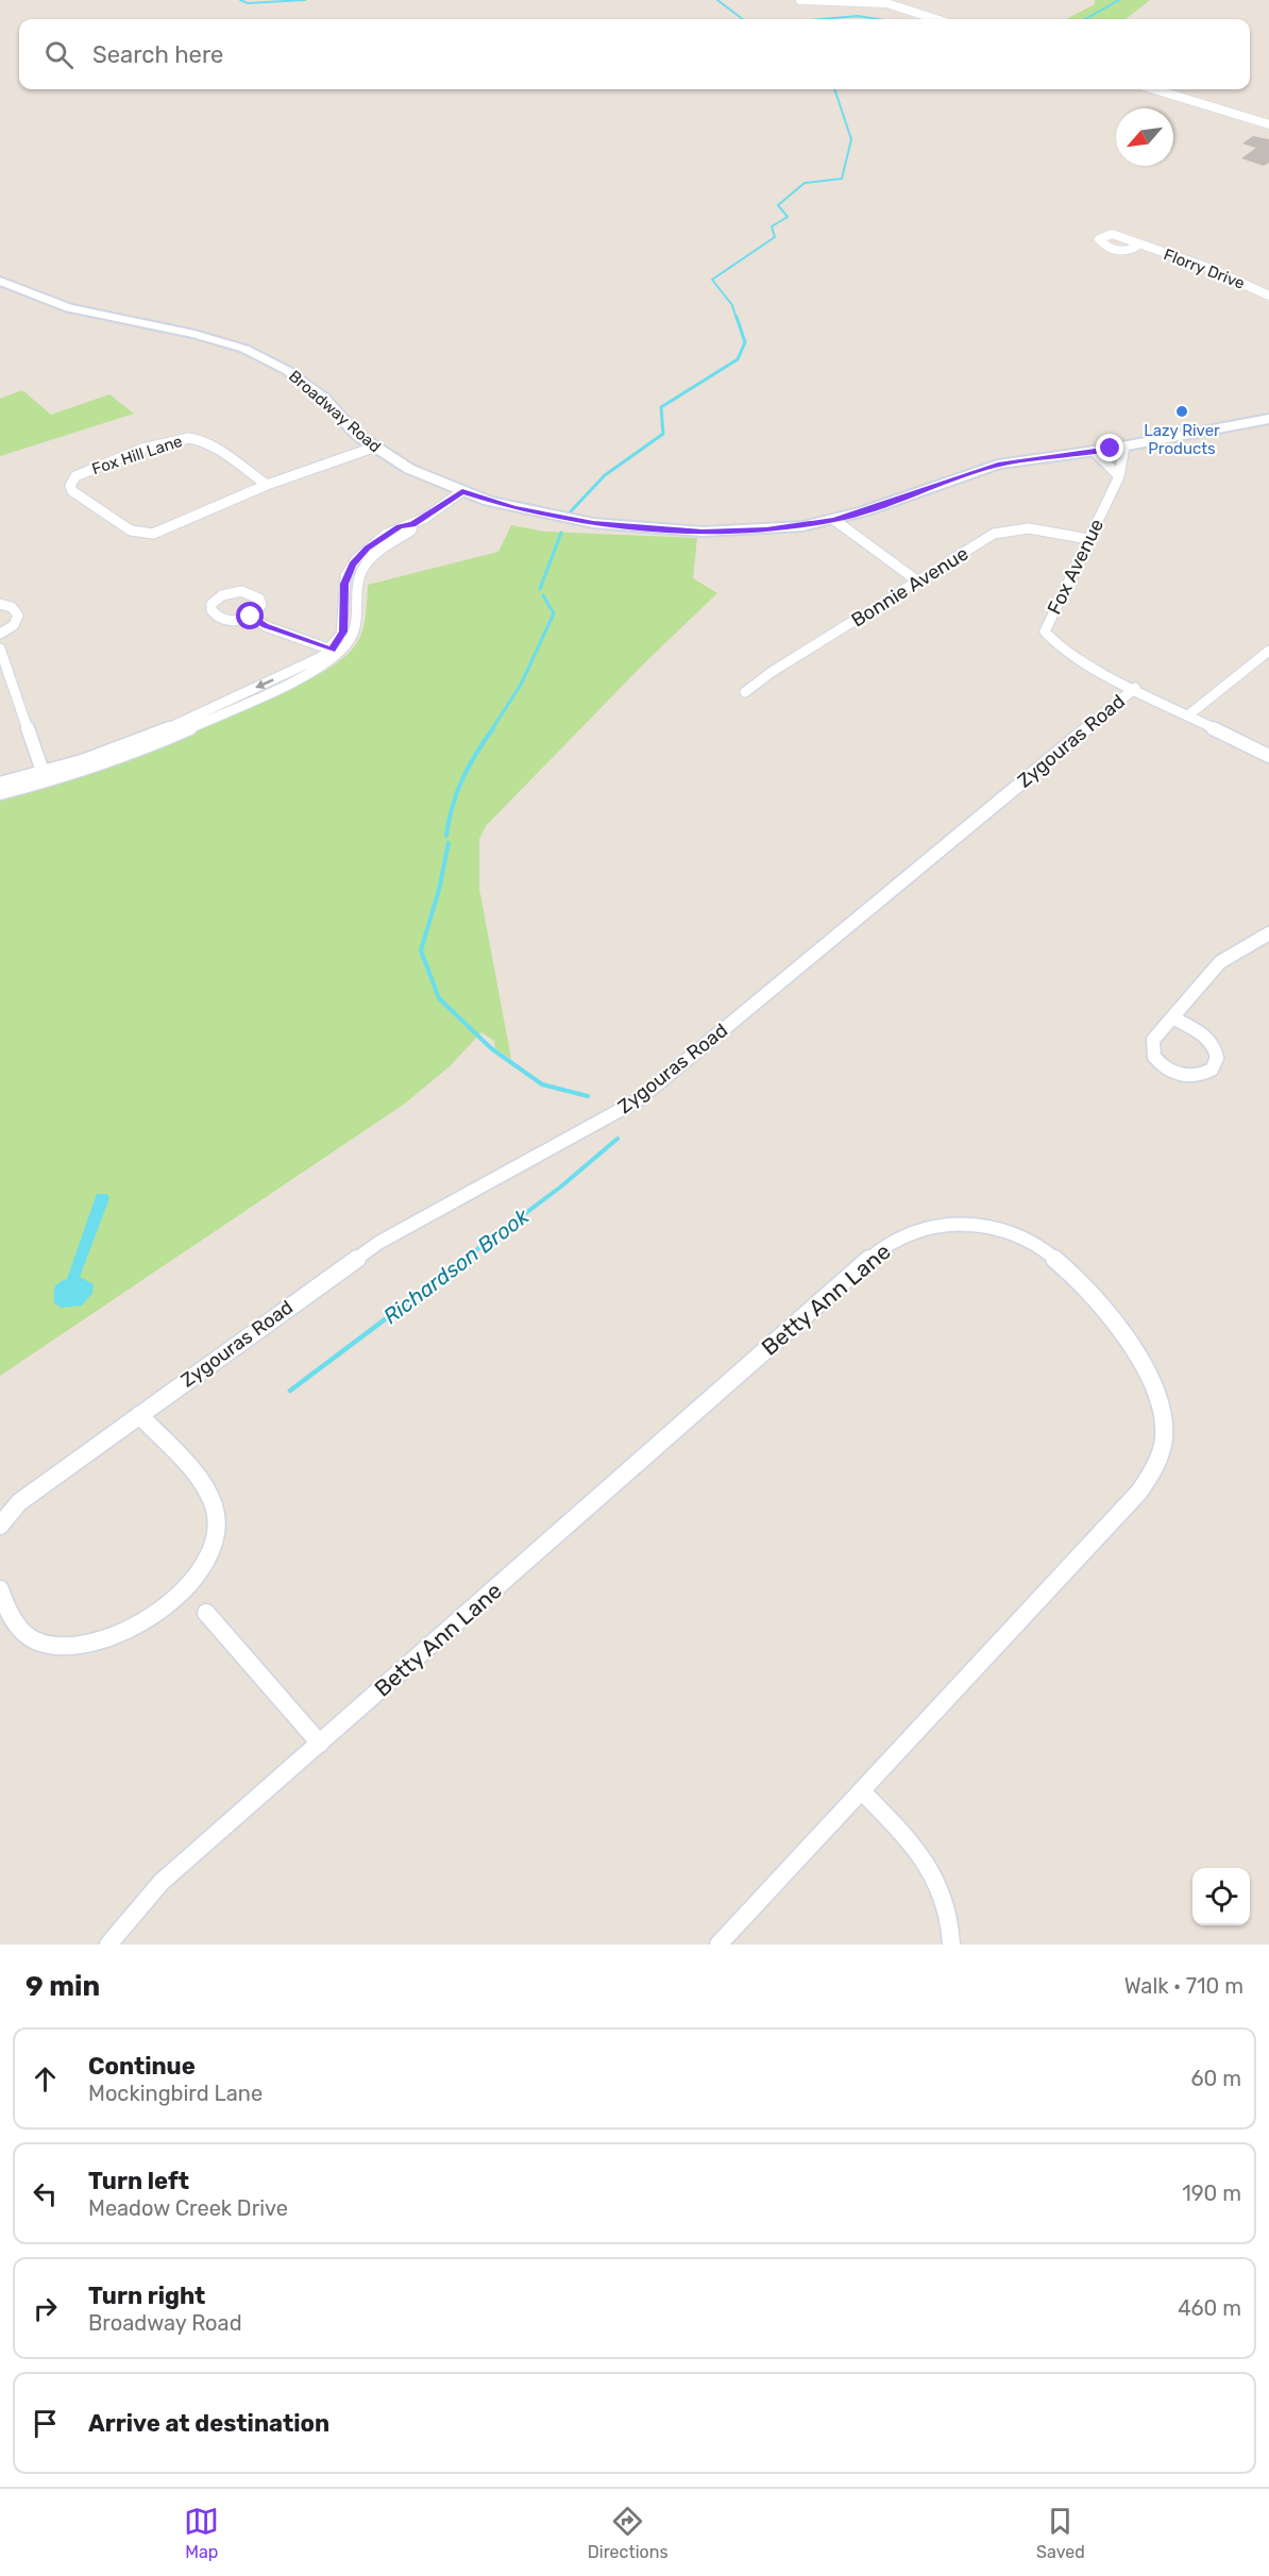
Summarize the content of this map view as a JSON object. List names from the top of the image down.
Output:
{
  "streets": {
    "main road": ["Broadway Road"],
    "street": [
      "Florry Drive",
      "Fox Hill Lane",
      "Fox Avenue",
      "Bonnie Avenue",
      "Zygouras Road",
      "Betty Ann Lane"
    ]
  },
  "crossings": [
    ["Broadway Road", "Fox Hill Lane"],
    ["Broadway Road", "Fox Avenue"],
    ["Fox Avenue", "Bonnie Avenue"],
    ["Fox Avenue", "Zygouras Road"]
  ],
  "water": ["Richardson Brook"],
  "places": ["Lazy River Products"],
  "north": "bottom left",
  "page": {
    "search": "Search here",
    "heading": ["9 min", "Walk · 710 m"],
    "list": [
      ["Continue", "Mockingbird Lane", "60 m"],
      ["Turn left", "Meadow Creek Drive", "190 m"],
      ["Turn right", "Broadway Road", "460 m"],
      "Arrive at destination"
    ],
    "nav": ["Map", "Directions", "Saved"]
  }
}
